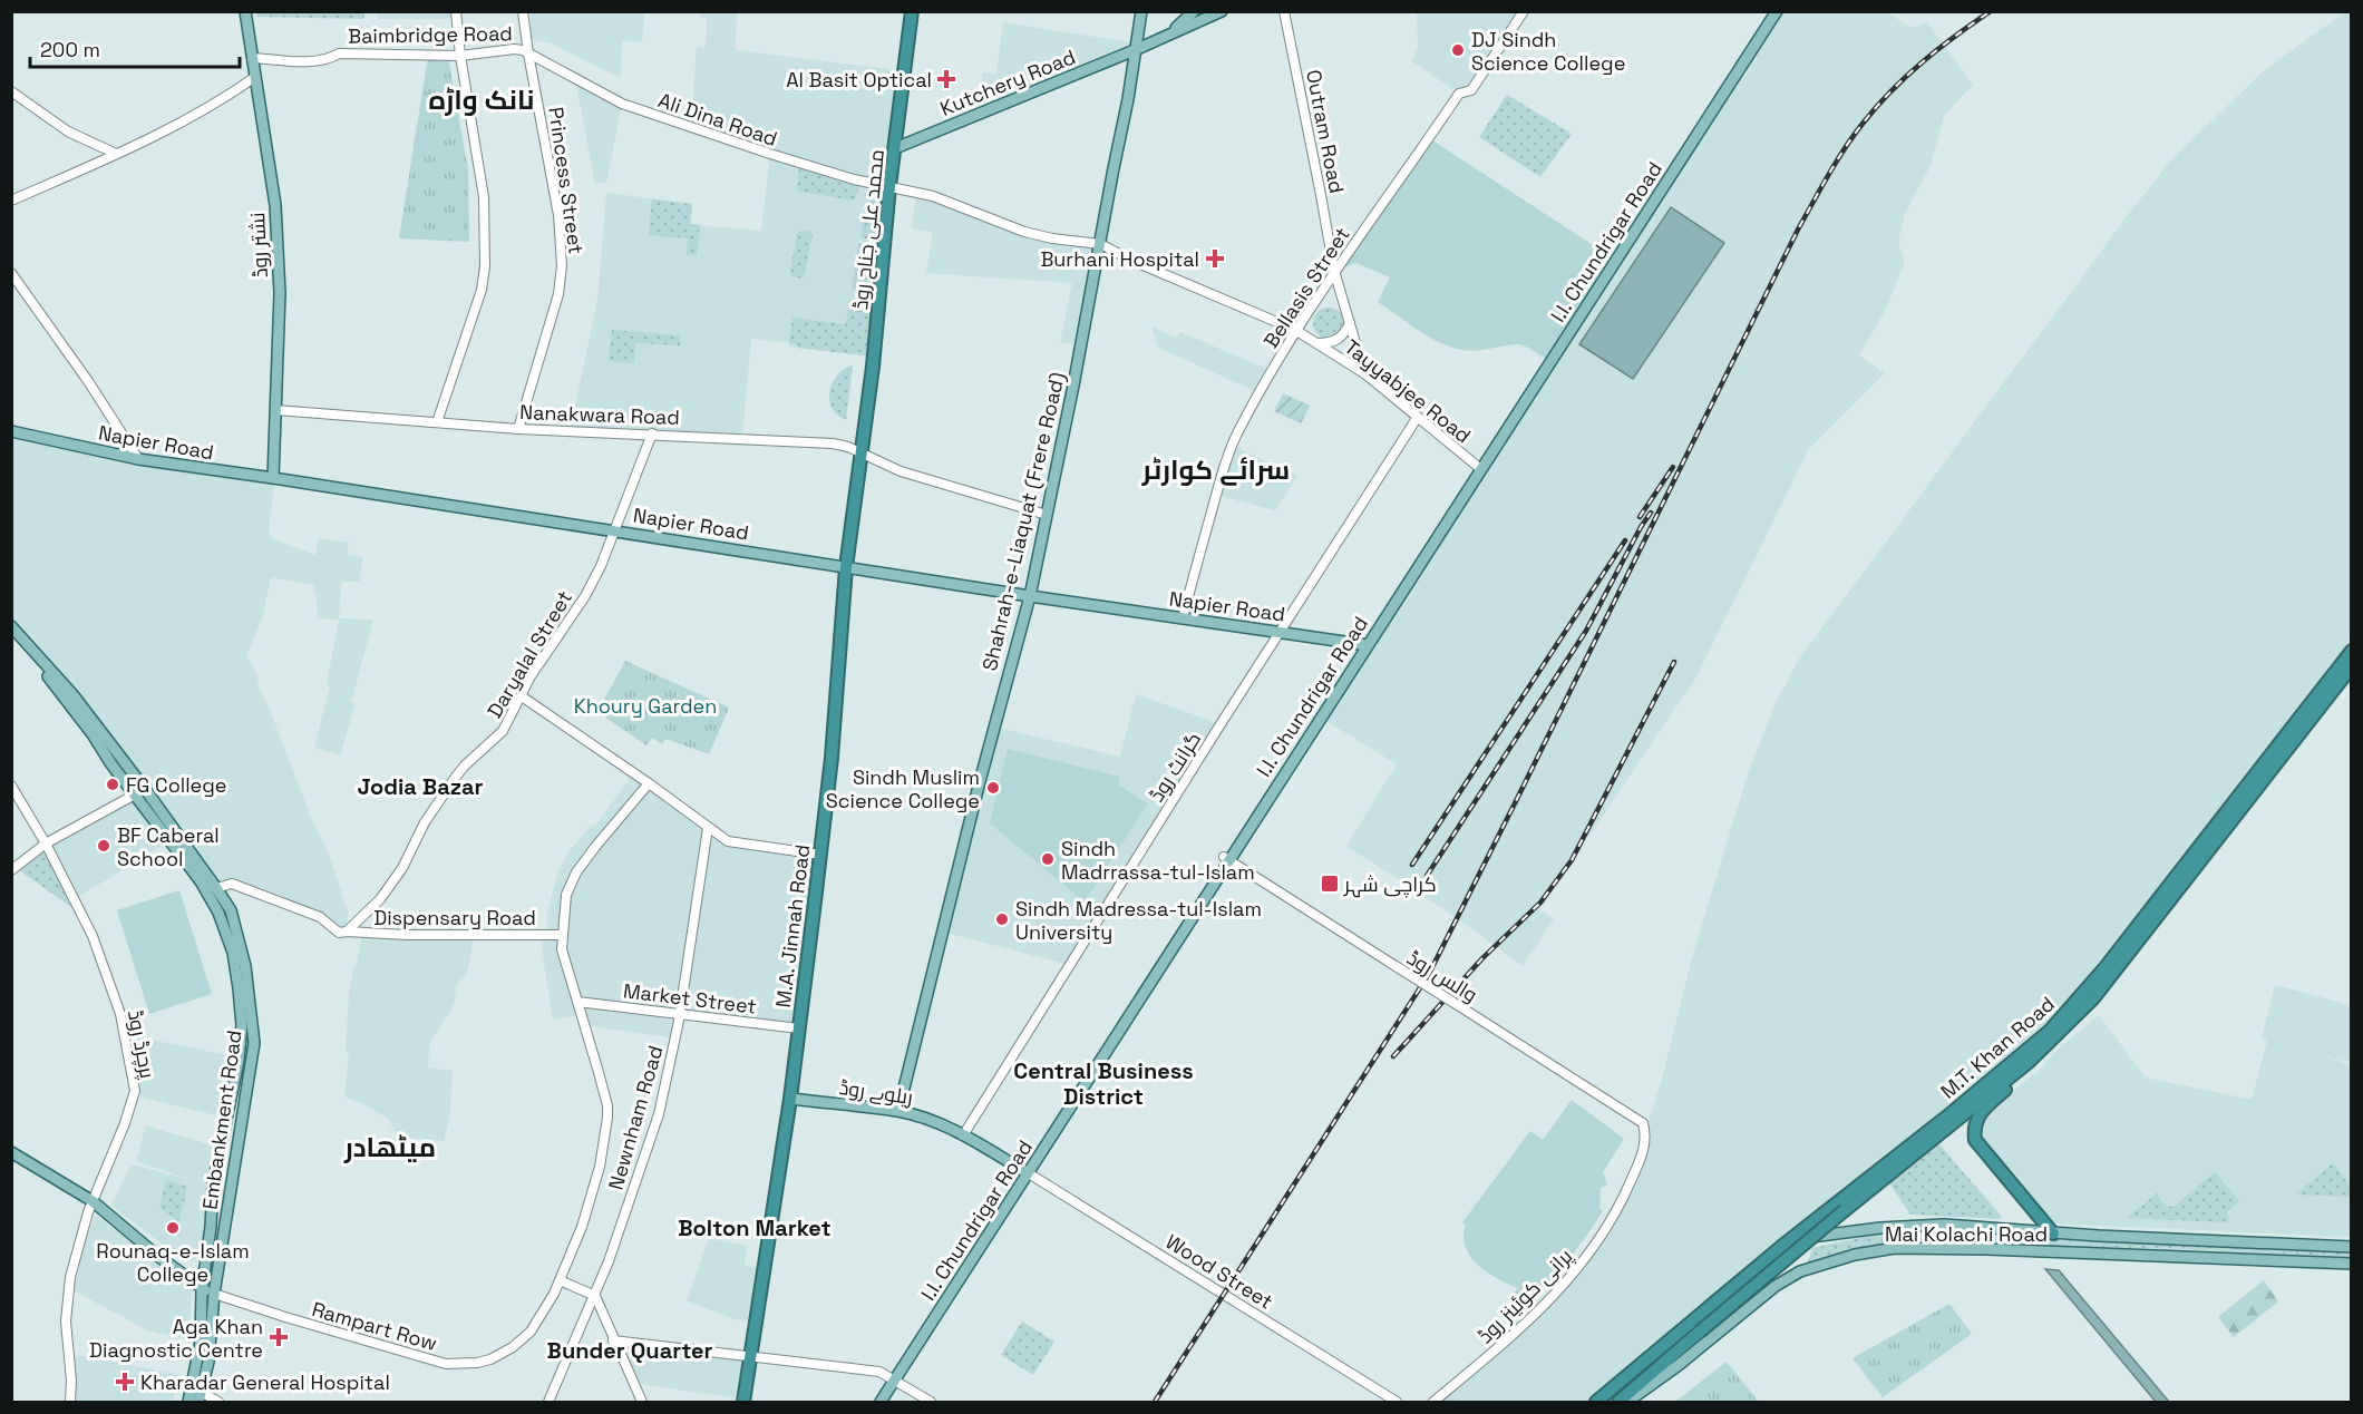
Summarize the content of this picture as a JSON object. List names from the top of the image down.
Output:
{
  "streets": {
    "highway": ["محمد علی جناح روڈ", "M.A. Jinnah Road", "M.T. Khan Road"],
    "main road": [
      "Kutchery Road",
      "I.I. Chundrigar Road",
      "نشتر روڈ",
      "Napier Road",
      "Shahrah-e-Liaquat (Frere Road)",
      "ریلوے روڈ",
      "Embankment Road",
      "Mai Kolachi Road"
    ],
    "street": [
      "Baimbridge Road",
      "Ali Dina Road",
      "Outram Road",
      "Princess Street",
      "Bellasis Street",
      "Tayyabjee Road",
      "Nanakwara Road",
      "Daryalal Street",
      "گرانٹ روڈ",
      "Dispensary Road",
      "والس روڈ",
      "Market Street",
      "پرچرڈ روڈ",
      "Newnham Road",
      "Wood Street",
      "پرانی کوئینز روڈ",
      "Rampart Row"
    ]
  },
  "crossings": [
    ["Baimbridge Road", "Ali Dina Road"],
    ["Baimbridge Road", "Princess Street"],
    ["Baimbridge Road", "نشتر روڈ"],
    ["Kutchery Road", "محمد علی جناح روڈ"],
    ["Kutchery Road", "Shahrah-e-Liaquat (Frere Road)"],
    ["Ali Dina Road", "Princess Street"],
    ["Ali Dina Road", "محمد علی جناح روڈ"],
    ["Ali Dina Road", "Tayyabjee Road"],
    ["Ali Dina Road", "Shahrah-e-Liaquat (Frere Road)"],
    ["Outram Road", "Bellasis Street"],
    ["Outram Road", "Tayyabjee Road"],
    ["Princess Street", "Nanakwara Road"],
    ["محمد علی جناح روڈ", "Nanakwara Road"],
    ["محمد علی جناح روڈ", "M.A. Jinnah Road"],
    ["I.I. Chundrigar Road", "Tayyabjee Road"],
    ["I.I. Chundrigar Road", "Napier Road"],
    ["I.I. Chundrigar Road", "والس روڈ"],
    ["I.I. Chundrigar Road", "ریلوے روڈ"],
    ["I.I. Chundrigar Road", "Wood Street"],
    ["نشتر روڈ", "Nanakwara Road"],
    ["نشتر روڈ", "Napier Road"],
    ["Bellasis Street", "Tayyabjee Road"],
    ["Bellasis Street", "Napier Road"],
    ["Tayyabjee Road", "Shahrah-e-Liaquat (Frere Road)"],
    ["Tayyabjee Road", "گرانٹ روڈ"],
    ["Nanakwara Road", "Shahrah-e-Liaquat (Frere Road)"],
    ["Nanakwara Road", "Daryalal Street"],
    ["Nanakwara Road", "M.A. Jinnah Road"],
    ["Napier Road", "Shahrah-e-Liaquat (Frere Road)"],
    ["Napier Road", "Daryalal Street"],
    ["Napier Road", "گرانٹ روڈ"],
    ["Napier Road", "M.A. Jinnah Road"],
    ["Shahrah-e-Liaquat (Frere Road)", "ریلوے روڈ"],
    ["Daryalal Street", "Dispensary Road"],
    ["گرانٹ روڈ", "ریلوے روڈ"],
    ["Dispensary Road", "Rampart Row"],
    ["M.A. Jinnah Road", "Market Street"],
    ["M.A. Jinnah Road", "ریلوے روڈ"],
    ["والس روڈ", "پرانی کوئینز روڈ"],
    ["Market Street", "Newnham Road"],
    ["Market Street", "Rampart Row"],
    ["M.T. Khan Road", "Mai Kolachi Road"],
    ["ریلوے روڈ", "Wood Street"],
    ["Embankment Road", "Rampart Row"]
  ],
  "districts": [
    "نانک واڑہ",
    "سرائے کوارٹر",
    "Jodia Bazar",
    "Central Business District",
    "میٹھادر",
    "Bolton Market",
    "Bunder Quarter"
  ],
  "parks": ["Khoury Garden"],
  "places": {
    "other": [
      "DJ Sindh Science College",
      "FG College",
      "Sindh Muslim Science College",
      "BF Caberal School",
      "Sindh Madrrassa-tul-Islam",
      "Sindh Madressa-tul-Islam University",
      "Rounaq-e-Islam College"
    ],
    "health": [
      "Al Basit Optical",
      "Burhani Hospital",
      "Aga Khan Diagnostic Centre",
      "Kharadar General Hospital"
    ],
    "transit": ["کراچی شہر"]
  },
  "scale_bar": "200 m"
}
